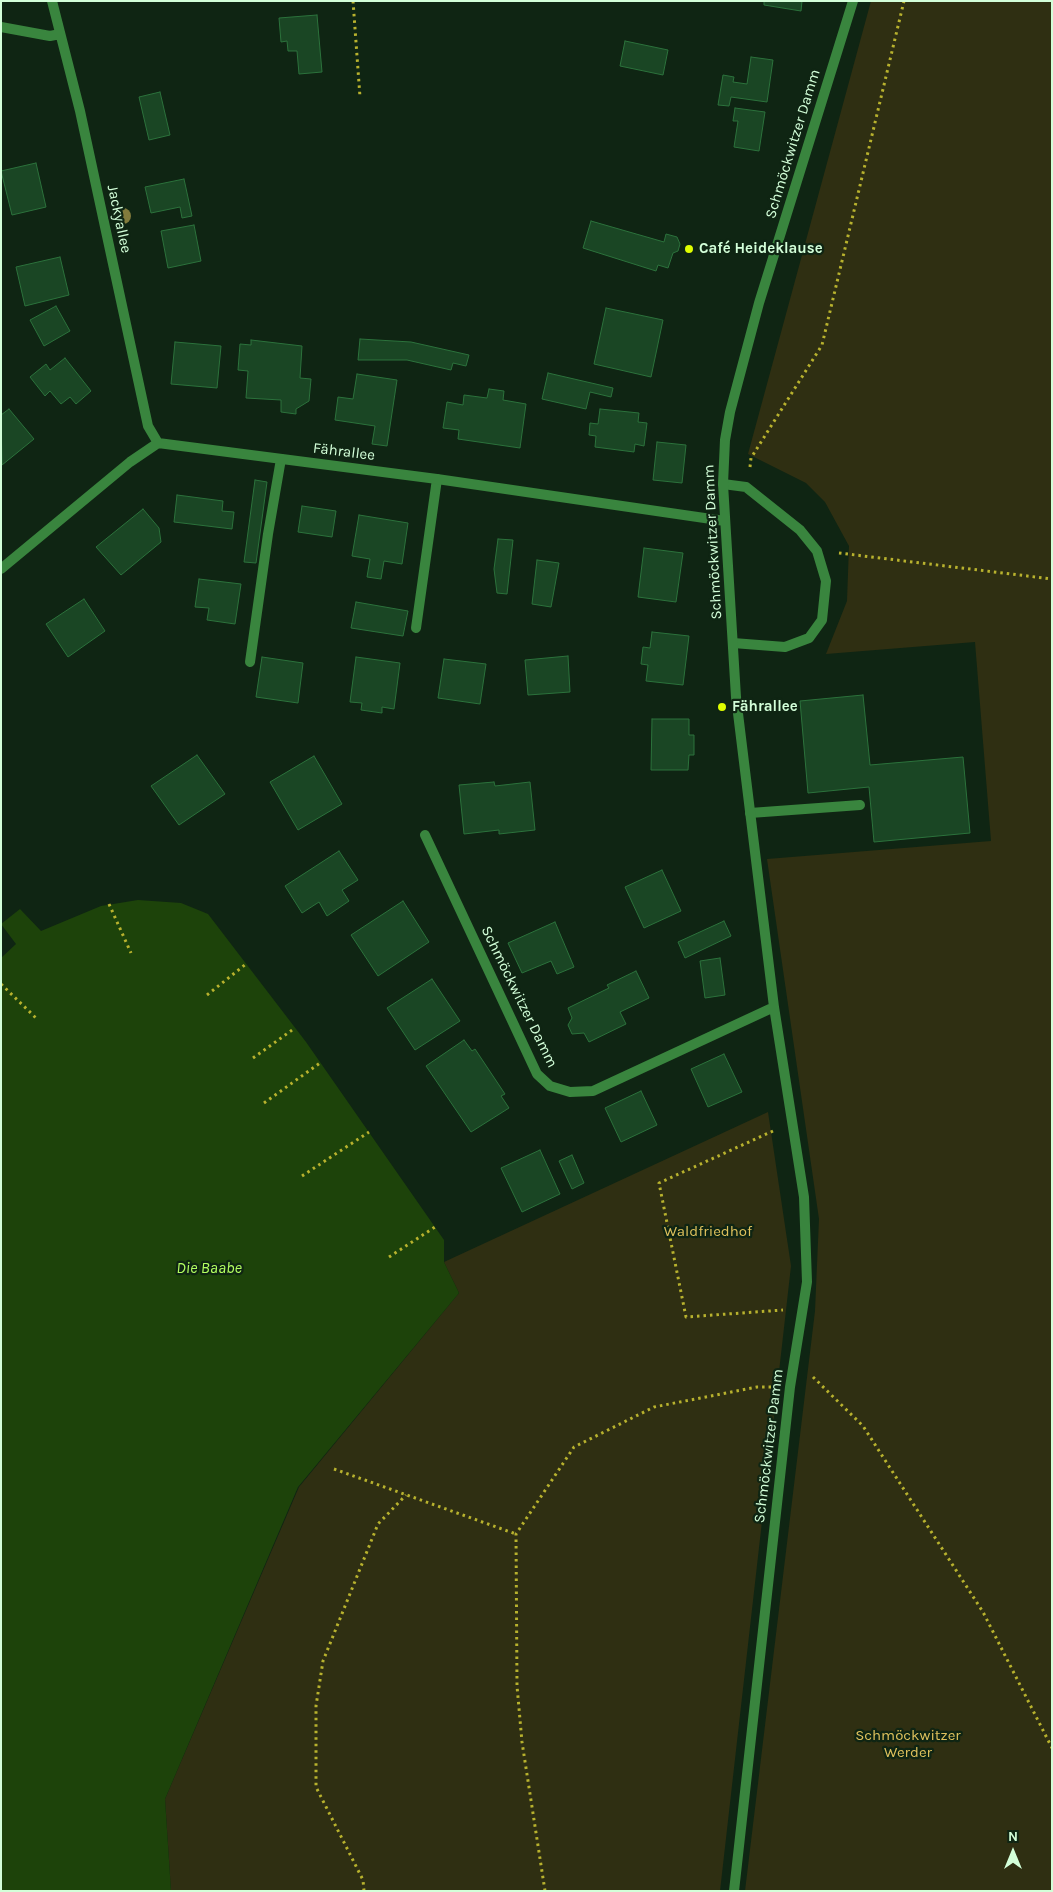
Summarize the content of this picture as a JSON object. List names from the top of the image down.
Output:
{
  "streets": {
    "street": ["Schmöckwitzer Damm", "Jackyallee", "Fährallee"]
  },
  "crossings": [
    ["Schmöckwitzer Damm", "Fährallee"],
    ["Jackyallee", "Fährallee"]
  ],
  "water": ["Die Baabe"],
  "parks": ["Waldfriedhof", "Schmöckwitzer Werder"],
  "places": ["Café Heideklause", "Fährallee"],
  "north": "top"
}
